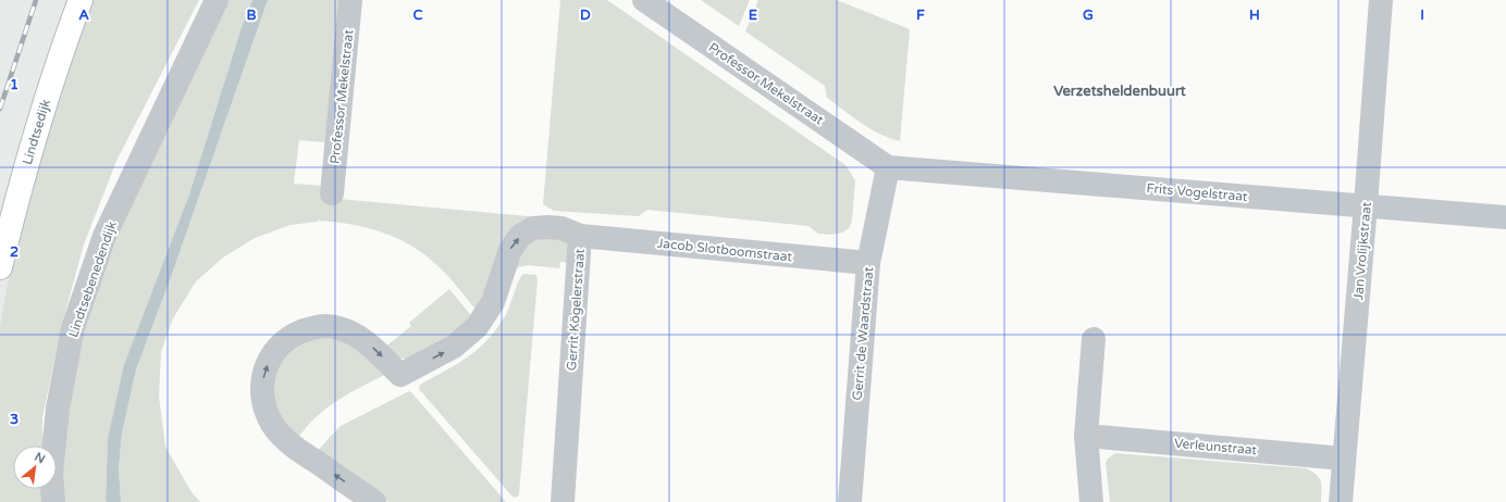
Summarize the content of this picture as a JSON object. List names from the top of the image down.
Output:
{
  "streets": {
    "main road": ["Lindtsedijk"],
    "street": [
      "Professor Mekelstraat",
      "Frits Vogelstraat",
      "Jacob Slotboomstraat",
      "Jan Vrolijkstraat",
      "Lindtsebenedendijk",
      "Gerrit Kögelerstraat",
      "Gerrit de Waardstraat",
      "Verleunstraat"
    ]
  },
  "crossings": [
    ["Professor Mekelstraat", "Frits Vogelstraat"],
    ["Professor Mekelstraat", "Gerrit de Waardstraat"],
    ["Frits Vogelstraat", "Jan Vrolijkstraat"],
    ["Frits Vogelstraat", "Gerrit de Waardstraat"],
    ["Jacob Slotboomstraat", "Gerrit Kögelerstraat"],
    ["Jacob Slotboomstraat", "Gerrit de Waardstraat"],
    ["Jan Vrolijkstraat", "Verleunstraat"]
  ],
  "districts": ["Verzetsheldenbuurt"],
  "north": "top right",
  "grid": {
    "columns": [
      "A",
      "B",
      "C",
      "D",
      "E",
      "F",
      "G",
      "H",
      "I"
    ],
    "rows": ["1", "2", "3"]
  }
}
